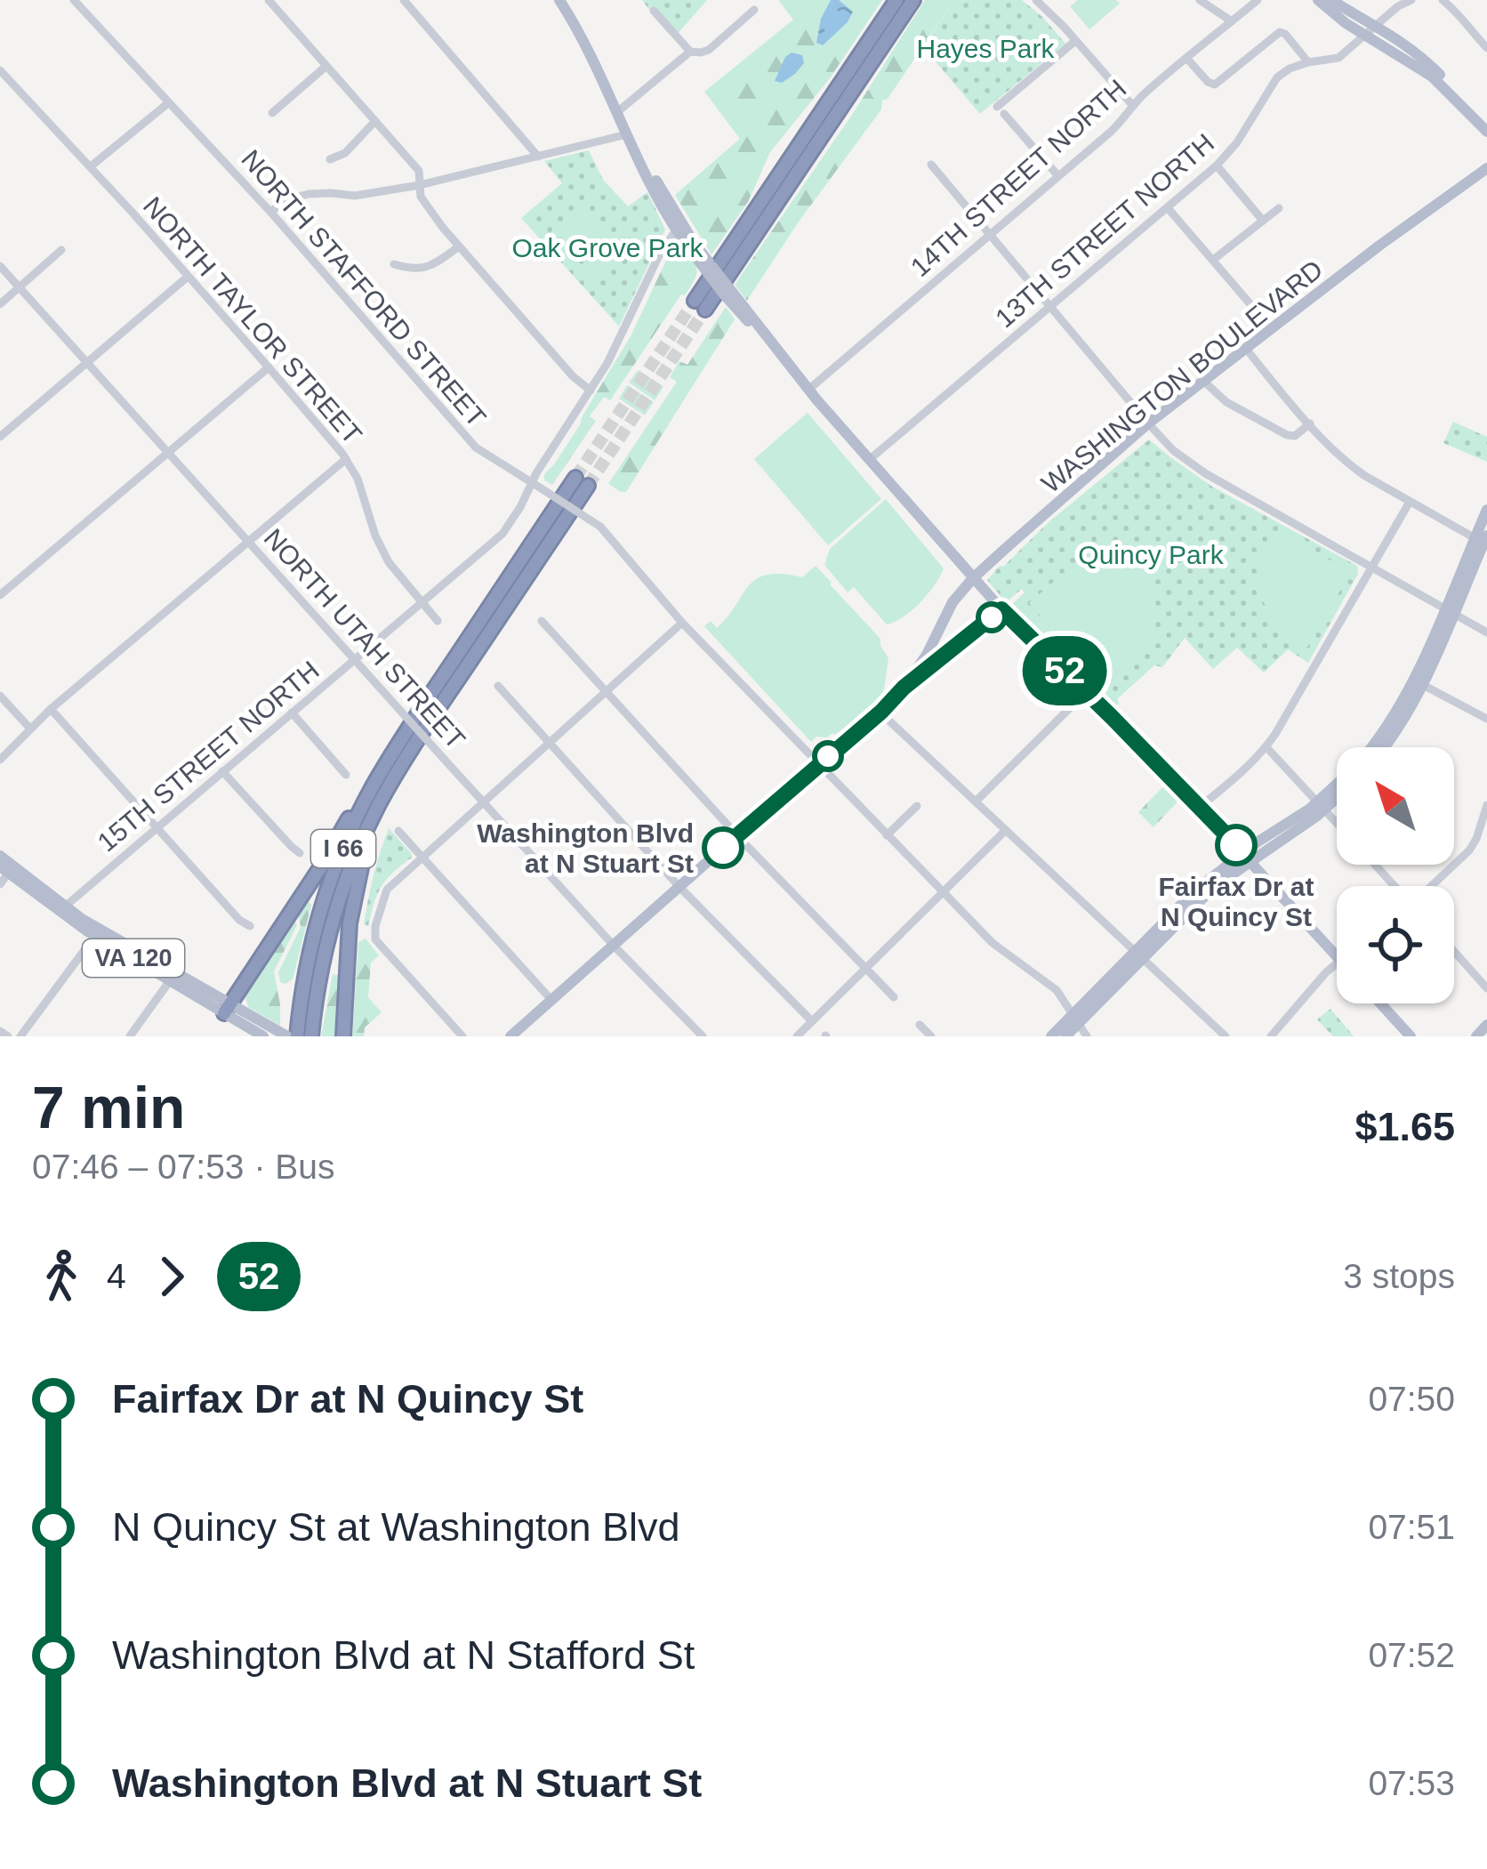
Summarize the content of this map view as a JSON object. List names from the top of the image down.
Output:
{
  "streets": {
    "highway": ["I 66"],
    "main road": ["WASHINGTON BOULEVARD", "VA 120"],
    "street": [
      "14TH STREET NORTH",
      "13TH STREET NORTH",
      "NORTH STAFFORD STREET",
      "NORTH TAYLOR STREET",
      "NORTH UTAH STREET",
      "15TH STREET NORTH"
    ]
  },
  "crossings": [
    ["NORTH STAFFORD STREET", "WASHINGTON BOULEVARD"],
    ["NORTH STAFFORD STREET", "15TH STREET NORTH"],
    ["NORTH TAYLOR STREET", "15TH STREET NORTH"],
    ["WASHINGTON BOULEVARD", "NORTH UTAH STREET"],
    ["NORTH UTAH STREET", "15TH STREET NORTH"],
    ["15TH STREET NORTH", "VA 120"]
  ],
  "parks": ["Hayes Park", "Oak Grove Park", "Quincy Park"],
  "places": ["Fairfax Dr at N Quincy St", "Washington Blvd at N Stuart St"],
  "lines": ["bus line 52"],
  "north": "top left",
  "page": {
    "on_map": "52",
    "heading": ["7 min", "07:46 – 07:53 · Bus", "$1.65"],
    "legs": ["4", "52", "3 stops"],
    "list": [
      {
        "name": "Fairfax Dr at N Quincy St",
        "value": "07:50"
      },
      {
        "name": "N Quincy St at Washington Blvd",
        "value": "07:51"
      },
      {
        "name": "Washington Blvd at N Stafford St",
        "value": "07:52"
      },
      {
        "name": "Washington Blvd at N Stuart St",
        "value": "07:53"
      }
    ]
  }
}
